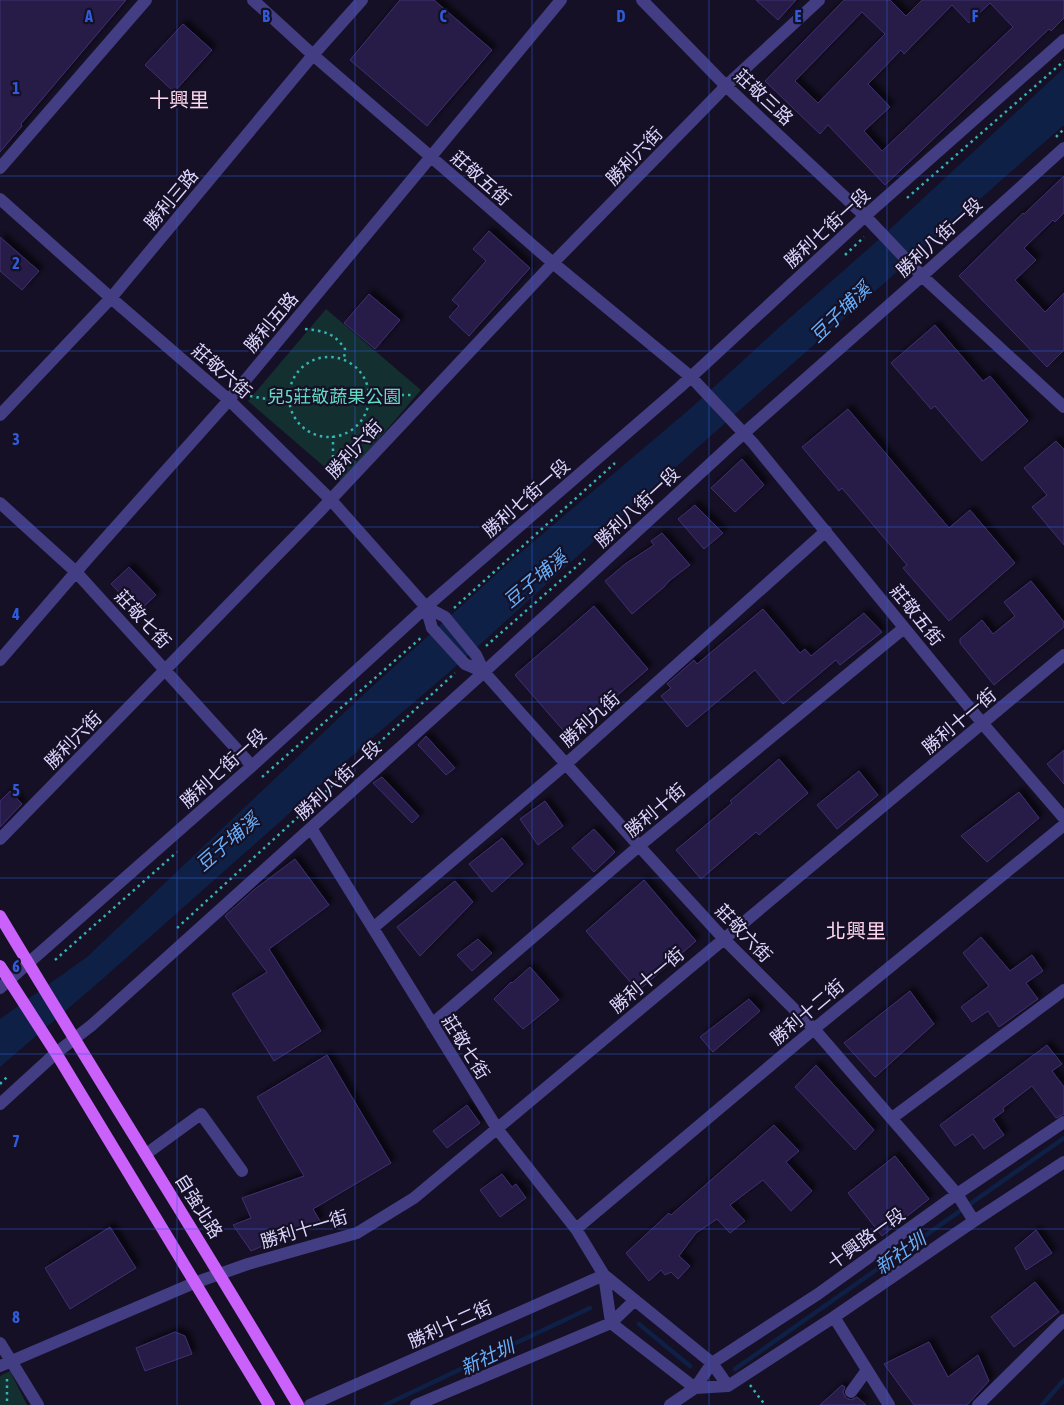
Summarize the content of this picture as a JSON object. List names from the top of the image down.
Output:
{
  "streets": {
    "main road": ["自強北路"],
    "street": [
      "莊敬三路",
      "勝利六街",
      "莊敬五街",
      "勝利三路",
      "勝利七街一段",
      "勝利八街一段",
      "勝利五路",
      "莊敬六街",
      "莊敬七街",
      "勝利九街",
      "勝利十一街",
      "勝利十街",
      "勝利十二街",
      "十興路一段"
    ]
  },
  "crossings": [
    ["莊敬三路", "勝利六街"],
    ["莊敬三路", "勝利七街一段"],
    ["莊敬三路", "勝利八街一段"],
    ["勝利六街", "莊敬五街"],
    ["勝利六街", "莊敬六街"],
    ["勝利六街", "莊敬七街"],
    ["莊敬五街", "勝利三路"],
    ["莊敬五街", "勝利七街一段"],
    ["莊敬五街", "勝利八街一段"],
    ["莊敬五街", "勝利五路"],
    ["莊敬五街", "勝利九街"],
    ["莊敬五街", "勝利十一街"],
    ["莊敬五街", "勝利十街"],
    ["勝利三路", "莊敬六街"],
    ["勝利七街一段", "莊敬六街"],
    ["勝利七街一段", "莊敬七街"],
    ["勝利七街一段", "自強北路"],
    ["勝利八街一段", "莊敬六街"],
    ["勝利八街一段", "莊敬七街"],
    ["勝利八街一段", "自強北路"],
    ["勝利五路", "莊敬六街"],
    ["勝利五路", "莊敬七街"],
    ["莊敬六街", "勝利九街"],
    ["莊敬六街", "勝利十一街"],
    ["莊敬六街", "勝利十街"],
    ["莊敬六街", "勝利十二街"],
    ["莊敬六街", "十興路一段"],
    ["莊敬七街", "勝利九街"],
    ["莊敬七街", "勝利十一街"],
    ["莊敬七街", "勝利十街"],
    ["莊敬七街", "勝利十二街"],
    ["莊敬七街", "十興路一段"],
    ["勝利十一街", "自強北路"]
  ],
  "districts": ["十興里", "北興里"],
  "water": ["豆子埔溪", "新社圳"],
  "parks": ["兒5莊敬蔬果公園"],
  "grid": {
    "columns": [
      "A",
      "B",
      "C",
      "D",
      "E",
      "F"
    ],
    "rows": [
      "1",
      "2",
      "3",
      "4",
      "5",
      "6",
      "7",
      "8"
    ]
  }
}
